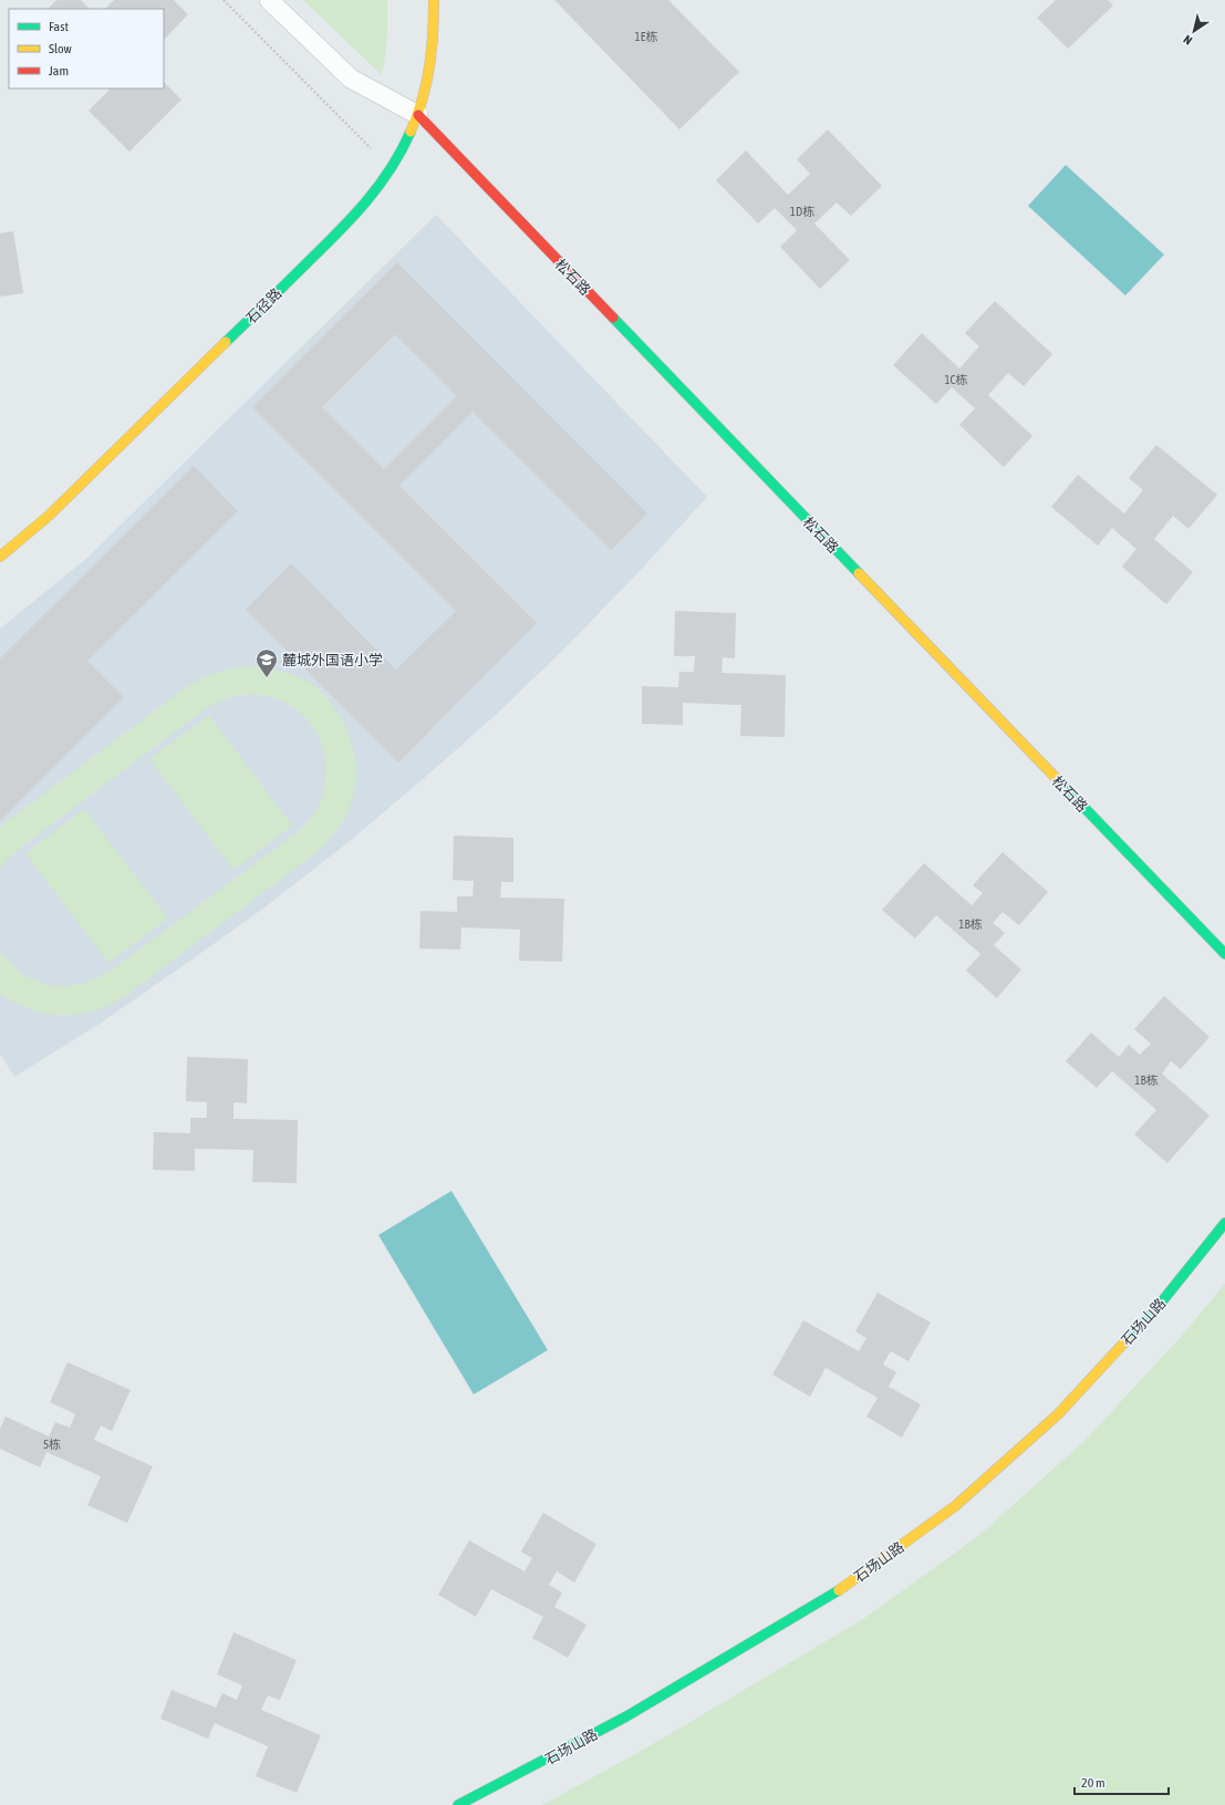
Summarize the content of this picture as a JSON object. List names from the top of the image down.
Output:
{
  "streets": {
    "street": ["松石路", "石径路", "石场山路"]
  },
  "crossings": [
    ["松石路", "石径路"]
  ],
  "places": {
    "school or university": ["麓城外国语小学"]
  },
  "house_numbers": [
    "1E栋",
    "1D栋",
    "1C栋",
    "1B栋",
    "1B栋",
    "5栋"
  ],
  "legend": ["Fast", "Slow", "Jam"],
  "scale_bar": "20 m",
  "north": "bottom left"
}
